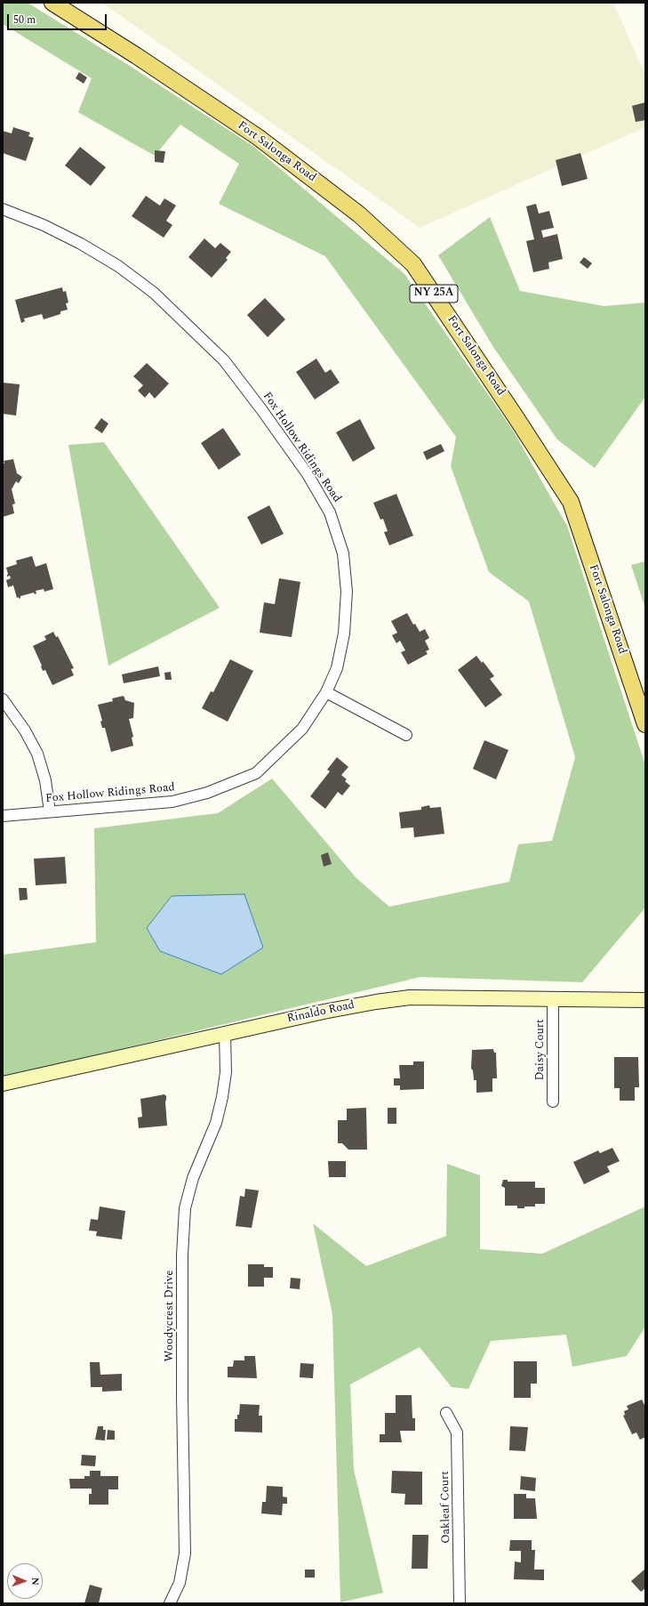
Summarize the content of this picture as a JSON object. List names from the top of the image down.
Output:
{
  "streets": {
    "main road": ["Fort Salonga Road", "NY 25A"],
    "street": [
      "Fox Hollow Ridings Road",
      "Rinaldo Road",
      "Daisy Court",
      "Woodycrest Drive",
      "Oakleaf Court"
    ]
  },
  "crossings": [
    ["Rinaldo Road", "Daisy Court"],
    ["Rinaldo Road", "Woodycrest Drive"]
  ],
  "scale_bar": "50 m",
  "north": "right"
}
